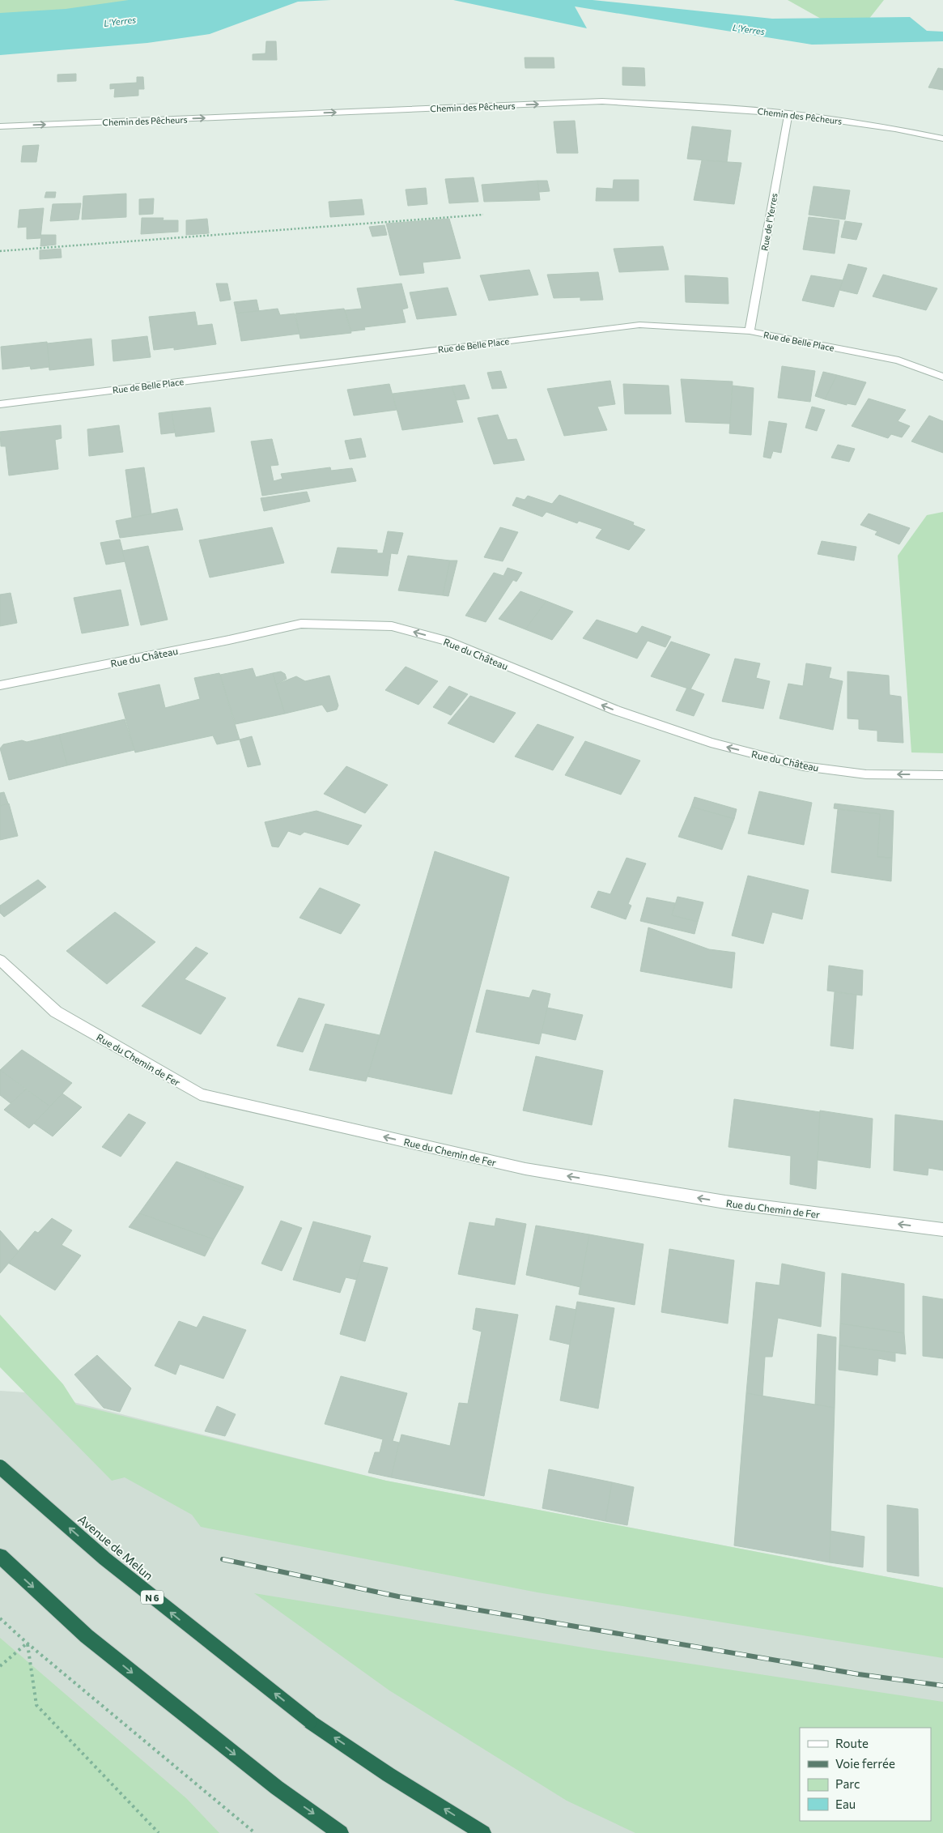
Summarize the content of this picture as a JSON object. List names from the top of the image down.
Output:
{
  "streets": {
    "highway": ["Avenue de Melun", "N 6"],
    "street": [
      "Chemin des Pêcheurs",
      "Rue de l'Yerres",
      "Rue de Belle Place",
      "Rue du Château",
      "Rue du Chemin de Fer"
    ]
  },
  "crossings": [
    ["Chemin des Pêcheurs", "Rue de l'Yerres"],
    ["Rue de l'Yerres", "Rue de Belle Place"]
  ],
  "one_way": ["Chemin des Pêcheurs", "Rue du Château", "Rue du Chemin de Fer"],
  "water": ["L'Yerres"],
  "legend": [
    "Route",
    "Voie ferrée",
    "Parc",
    "Eau"
  ]
}
